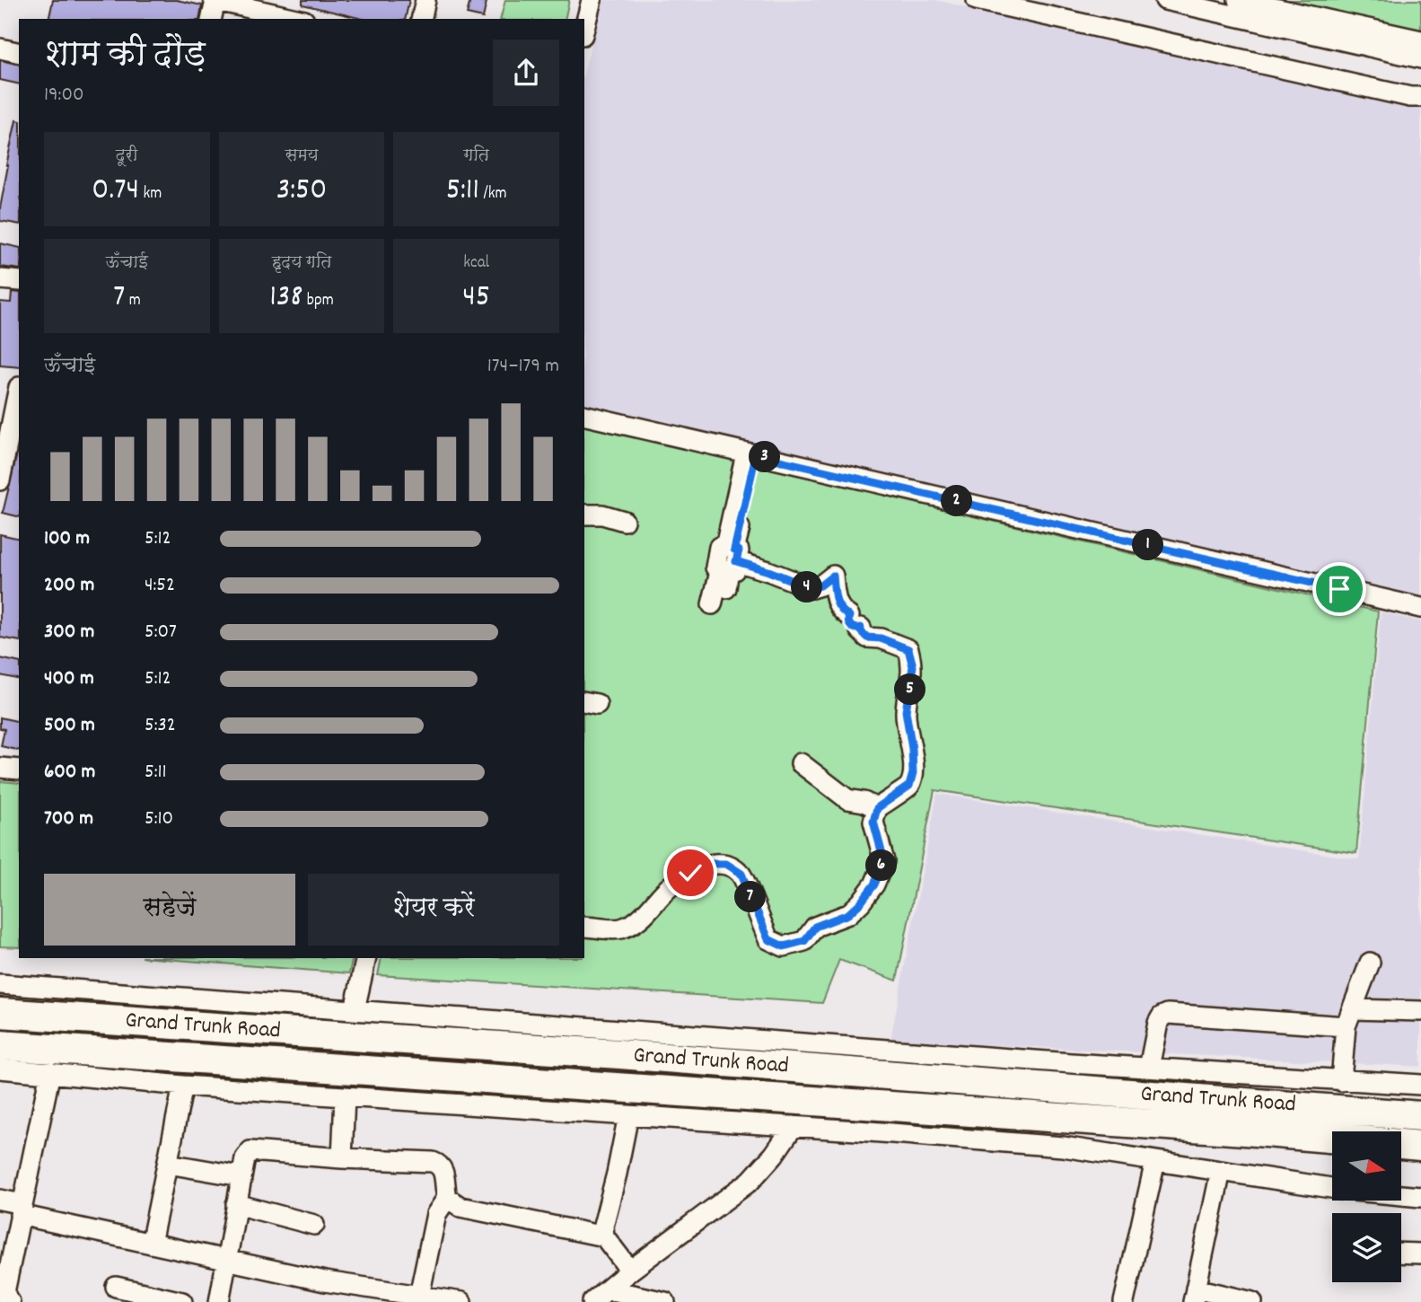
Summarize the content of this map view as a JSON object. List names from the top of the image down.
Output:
{
  "streets": {
    "highway": ["Grand Trunk Road"]
  },
  "north": "right",
  "page": {
    "heading": ["शाम की दौड़", "19:00"],
    "stats": [
      ["दूरी", "0.74 km"],
      ["समय", "3:50"],
      ["गति", "5:11 /km"],
      ["ऊँचाई", "7 m"],
      ["हृदय गति", "138 bpm"],
      ["kcal", "45"]
    ],
    "chart": ["ऊँचाई", "174–179 m"],
    "pins": [
      "3",
      "2",
      "1",
      "4",
      "5",
      "6",
      "7"
    ],
    "list": [
      {
        "name": "100 m",
        "note": "5:12"
      },
      {
        "name": "200 m",
        "note": "4:52"
      },
      {
        "name": "300 m",
        "note": "5:07"
      },
      {
        "name": "400 m",
        "note": "5:12"
      },
      {
        "name": "500 m",
        "note": "5:32"
      },
      {
        "name": "600 m",
        "note": "5:11"
      },
      {
        "name": "700 m",
        "note": "5:10"
      }
    ],
    "buttons": ["सहेजें", "शेयर करें"]
  }
}
